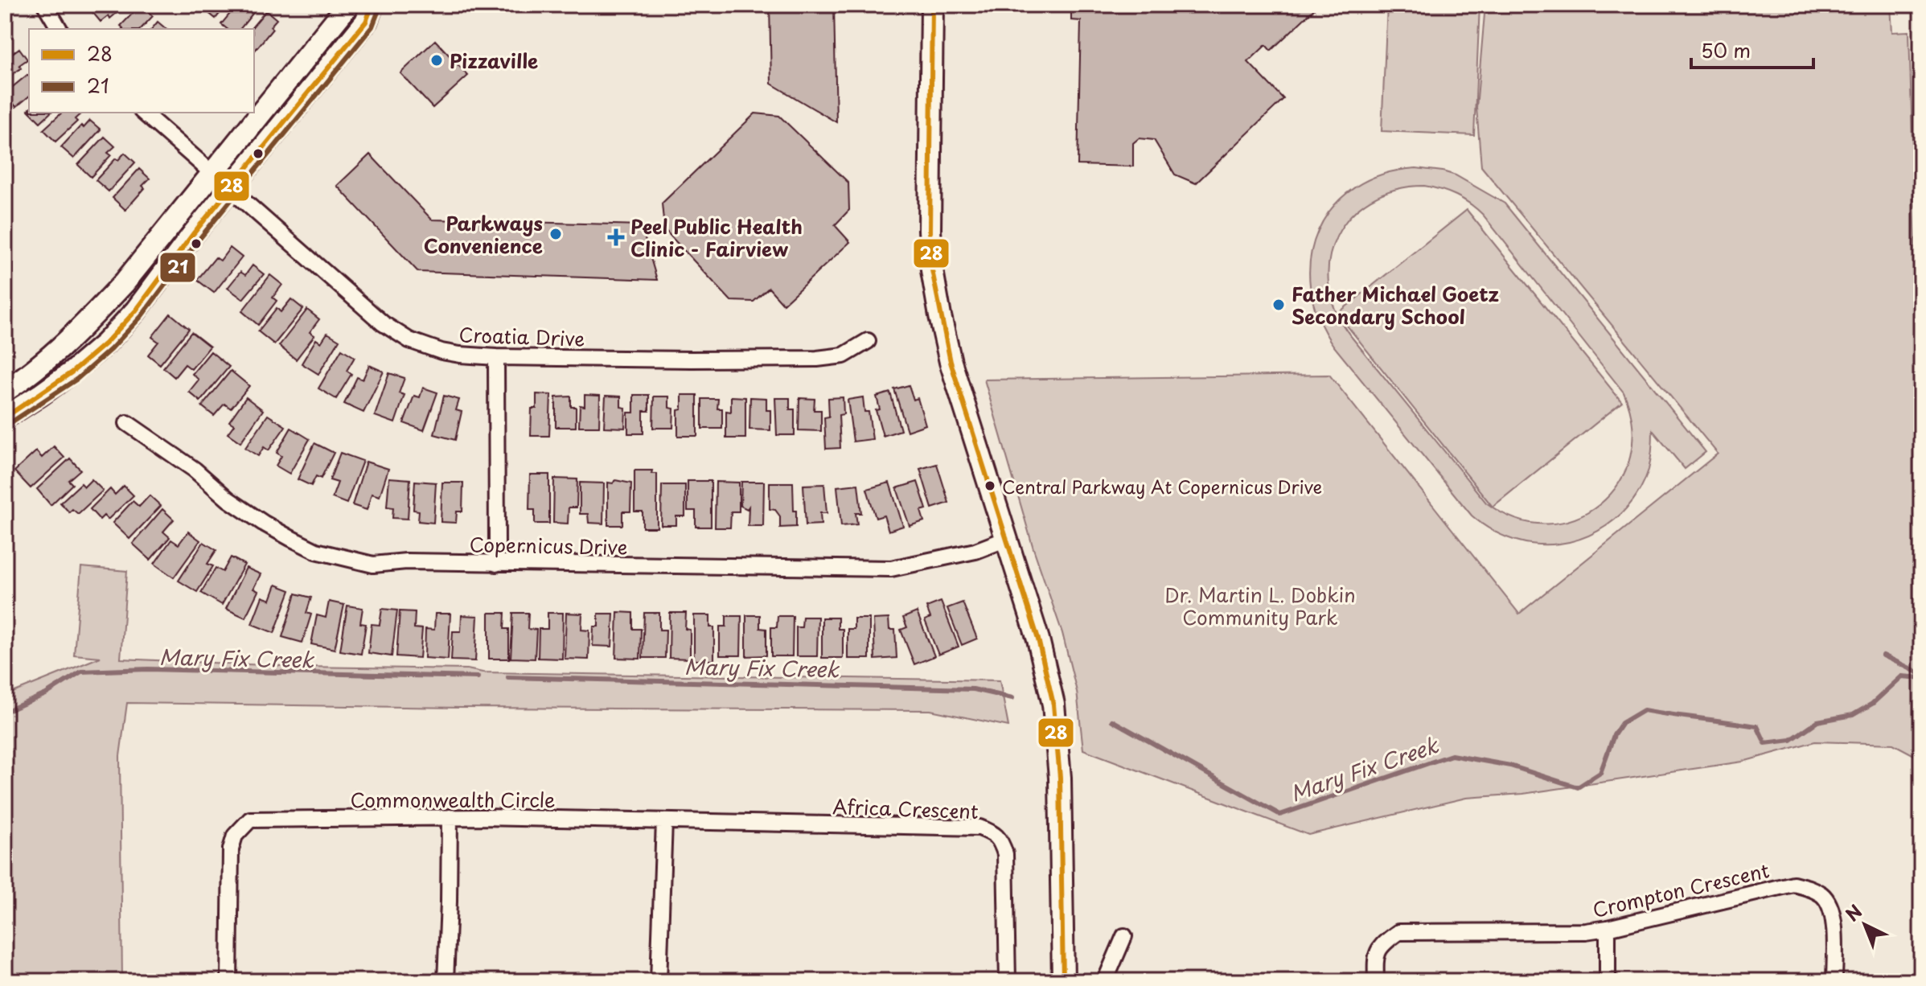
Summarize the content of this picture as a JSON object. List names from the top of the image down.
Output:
{
  "streets": {
    "street": [
      "Croatia Drive",
      "Copernicus Drive",
      "Commonwealth Circle",
      "Africa Crescent",
      "Crompton Crescent"
    ]
  },
  "crossings": [
    ["Commonwealth Circle", "Africa Crescent"]
  ],
  "water": ["Mary Fix Creek"],
  "parks": ["Dr. Martin L. Dobkin Community Park"],
  "places": {
    "other": [
      "Pizzaville",
      "Parkways Convenience",
      "Father Michael Goetz Secondary School",
      "Central Parkway At Copernicus Drive"
    ],
    "health": ["Peel Public Health Clinic - Fairview"]
  },
  "lines": ["transit line 28", "transit line 21"],
  "legend": ["28", "21"],
  "scale_bar": "50 m",
  "north": "top left"
}
